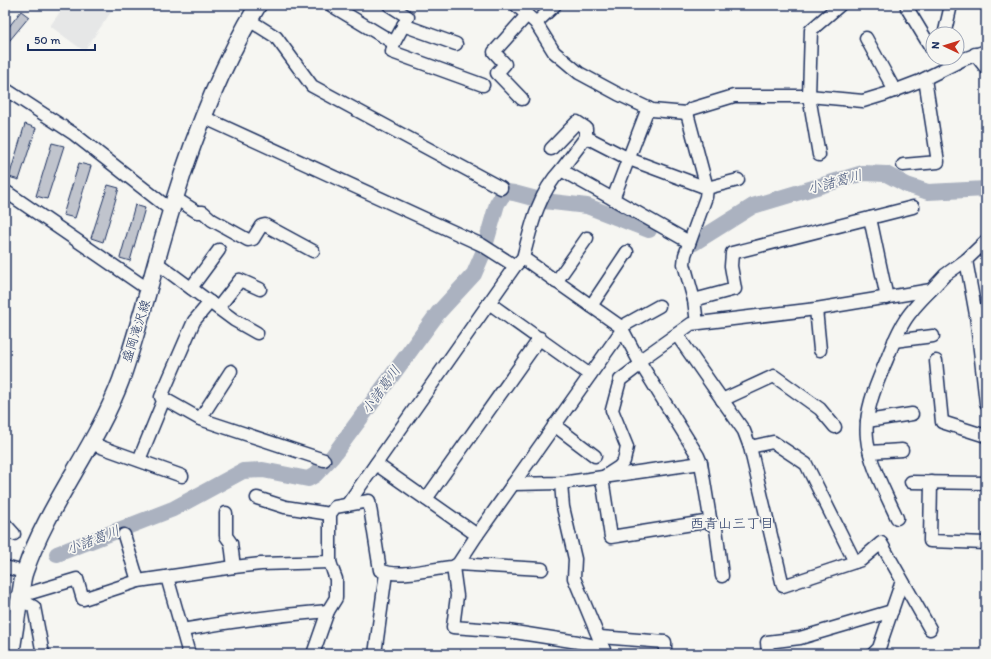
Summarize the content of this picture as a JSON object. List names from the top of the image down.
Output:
{
  "streets": {
    "main road": ["盛岡滝沢線"]
  },
  "districts": ["西青山三丁目"],
  "water": ["小諸葛川"],
  "scale_bar": "50 m",
  "north": "left"
}
